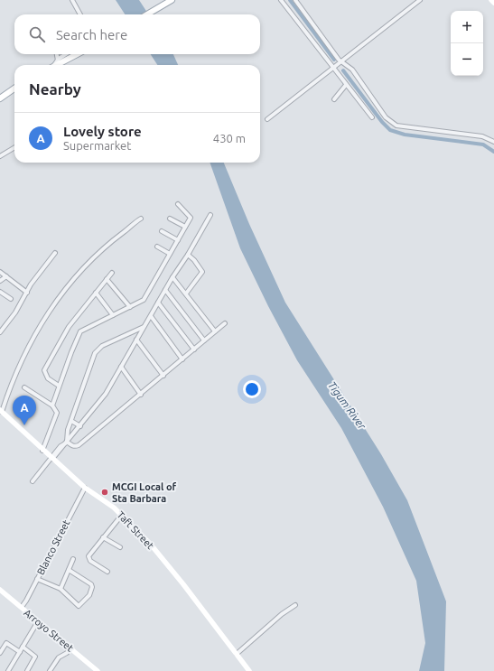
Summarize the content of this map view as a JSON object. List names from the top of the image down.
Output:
{
  "streets": {
    "main road": ["Taft Street", "Arroyo Street"],
    "street": ["Blanco Street"]
  },
  "crossings": [
    ["Taft Street", "Blanco Street"],
    ["Blanco Street", "Arroyo Street"]
  ],
  "water": ["Tigum River"],
  "places": ["MCGI Local of Sta Barbara"],
  "page": {
    "map_buttons": ["+", "−"],
    "search": "Search here",
    "heading": "Nearby",
    "list": [
      {
        "mark": "A",
        "name": "Lovely store",
        "note": "Supermarket",
        "value": "430 m"
      }
    ],
    "pins": "A"
  }
}
